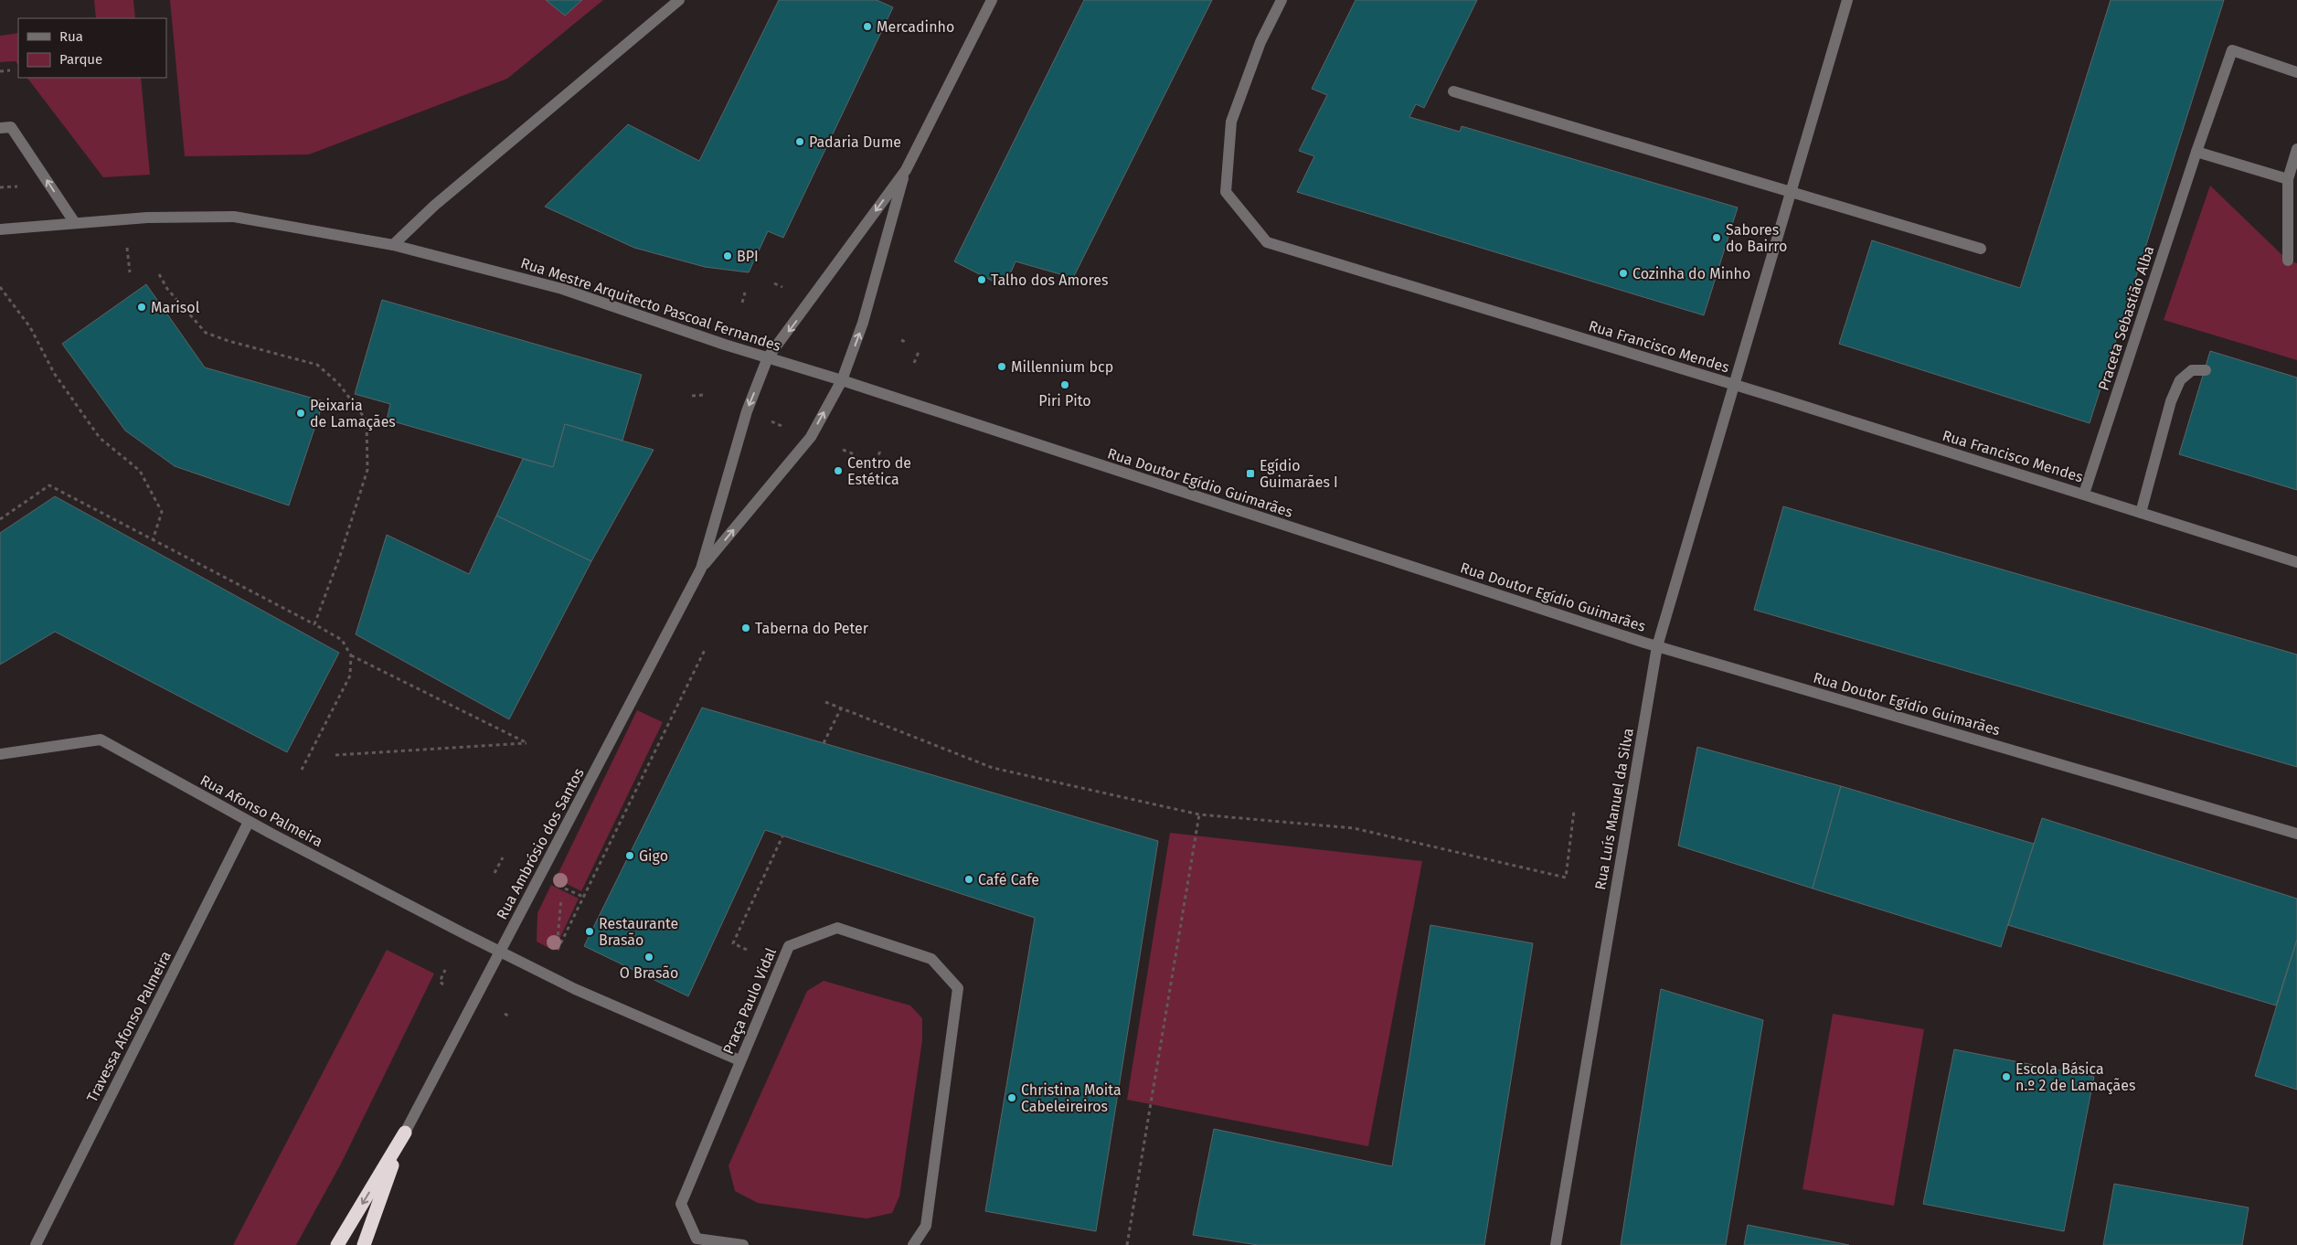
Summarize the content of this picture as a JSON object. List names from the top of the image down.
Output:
{
  "streets": {
    "street": [
      "Rua Mestre Arquitecto Pascoal Fernandes",
      "Praceta Sebastião Alba",
      "Rua Francisco Mendes",
      "Rua Doutor Egídio Guimarães",
      "Rua Luís Manuel da Silva",
      "Rua Afonso Palmeira",
      "Rua Ambrósio dos Santos",
      "Praça Paulo Vidal",
      "Travessa Afonso Palmeira"
    ]
  },
  "crossings": [
    ["Rua Mestre Arquitecto Pascoal Fernandes", "Rua Doutor Egídio Guimarães"],
    ["Praceta Sebastião Alba", "Rua Francisco Mendes"],
    ["Rua Francisco Mendes", "Rua Luís Manuel da Silva"],
    ["Rua Doutor Egídio Guimarães", "Rua Luís Manuel da Silva"],
    ["Rua Afonso Palmeira", "Rua Ambrósio dos Santos"],
    ["Rua Afonso Palmeira", "Praça Paulo Vidal"],
    ["Rua Afonso Palmeira", "Travessa Afonso Palmeira"]
  ],
  "places": {
    "other": [
      "Mercadinho",
      "Padaria Dume",
      "Sabores do Bairro",
      "BPI",
      "Cozinha do Minho",
      "Talho dos Amores",
      "Marisol",
      "Millennium bcp",
      "Piri Pito",
      "Peixaria de Lamaçães",
      "Centro de Estética",
      "Taberna do Peter",
      "Gigo",
      "Café Cafe",
      "Restaurante Brasão",
      "O Brasão",
      "Escola Básica n.º 2 de Lamaçães",
      "Christina Moita Cabeleireiros"
    ],
    "transit": ["Egídio Guimarães I"]
  },
  "legend": ["Rua", "Parque"]
}
